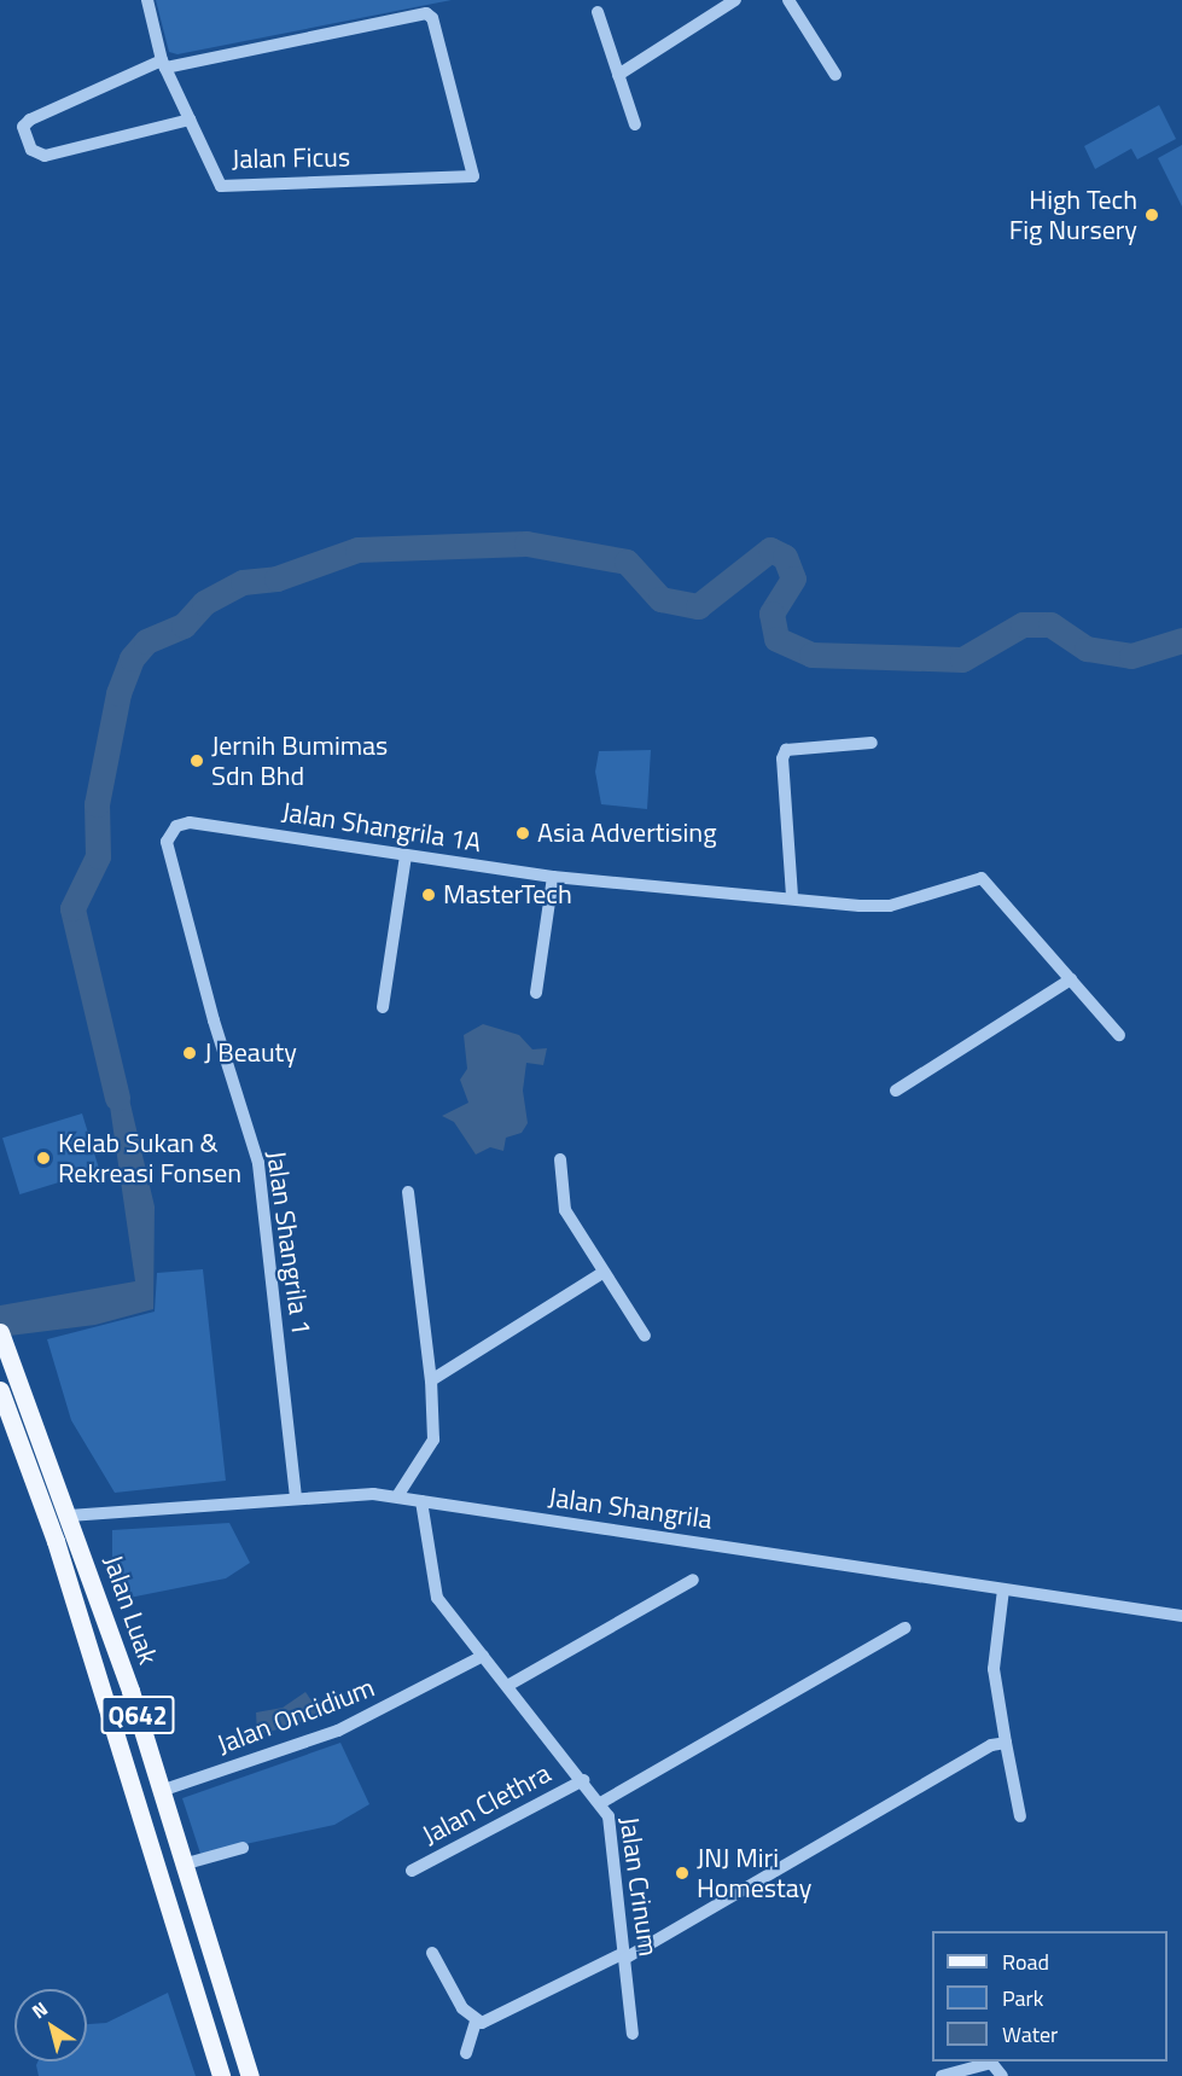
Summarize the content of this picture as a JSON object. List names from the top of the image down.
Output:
{
  "streets": {
    "main road": ["Jalan Luak", "Q642"],
    "street": [
      "Jalan Ficus",
      "Jalan Shangrila 1A",
      "Jalan Shangrila 1",
      "Jalan Shangrila",
      "Jalan Oncidium",
      "Jalan Clethra",
      "Jalan Crinum"
    ]
  },
  "crossings": [
    ["Jalan Shangrila 1A", "Jalan Shangrila 1"],
    ["Jalan Shangrila 1", "Jalan Shangrila"],
    ["Jalan Shangrila", "Jalan Luak"],
    ["Jalan Shangrila", "Jalan Crinum"],
    ["Jalan Luak", "Jalan Oncidium"],
    ["Jalan Oncidium", "Jalan Crinum"],
    ["Jalan Clethra", "Jalan Crinum"]
  ],
  "places": [
    "High Tech Fig Nursery",
    "Jernih Bumimas Sdn Bhd",
    "Asia Advertising",
    "MasterTech",
    "J Beauty",
    "Kelab Sukan & Rekreasi Fonsen",
    "JNJ Miri Homestay"
  ],
  "legend": ["Road", "Park", "Water"],
  "north": "top left"
}
